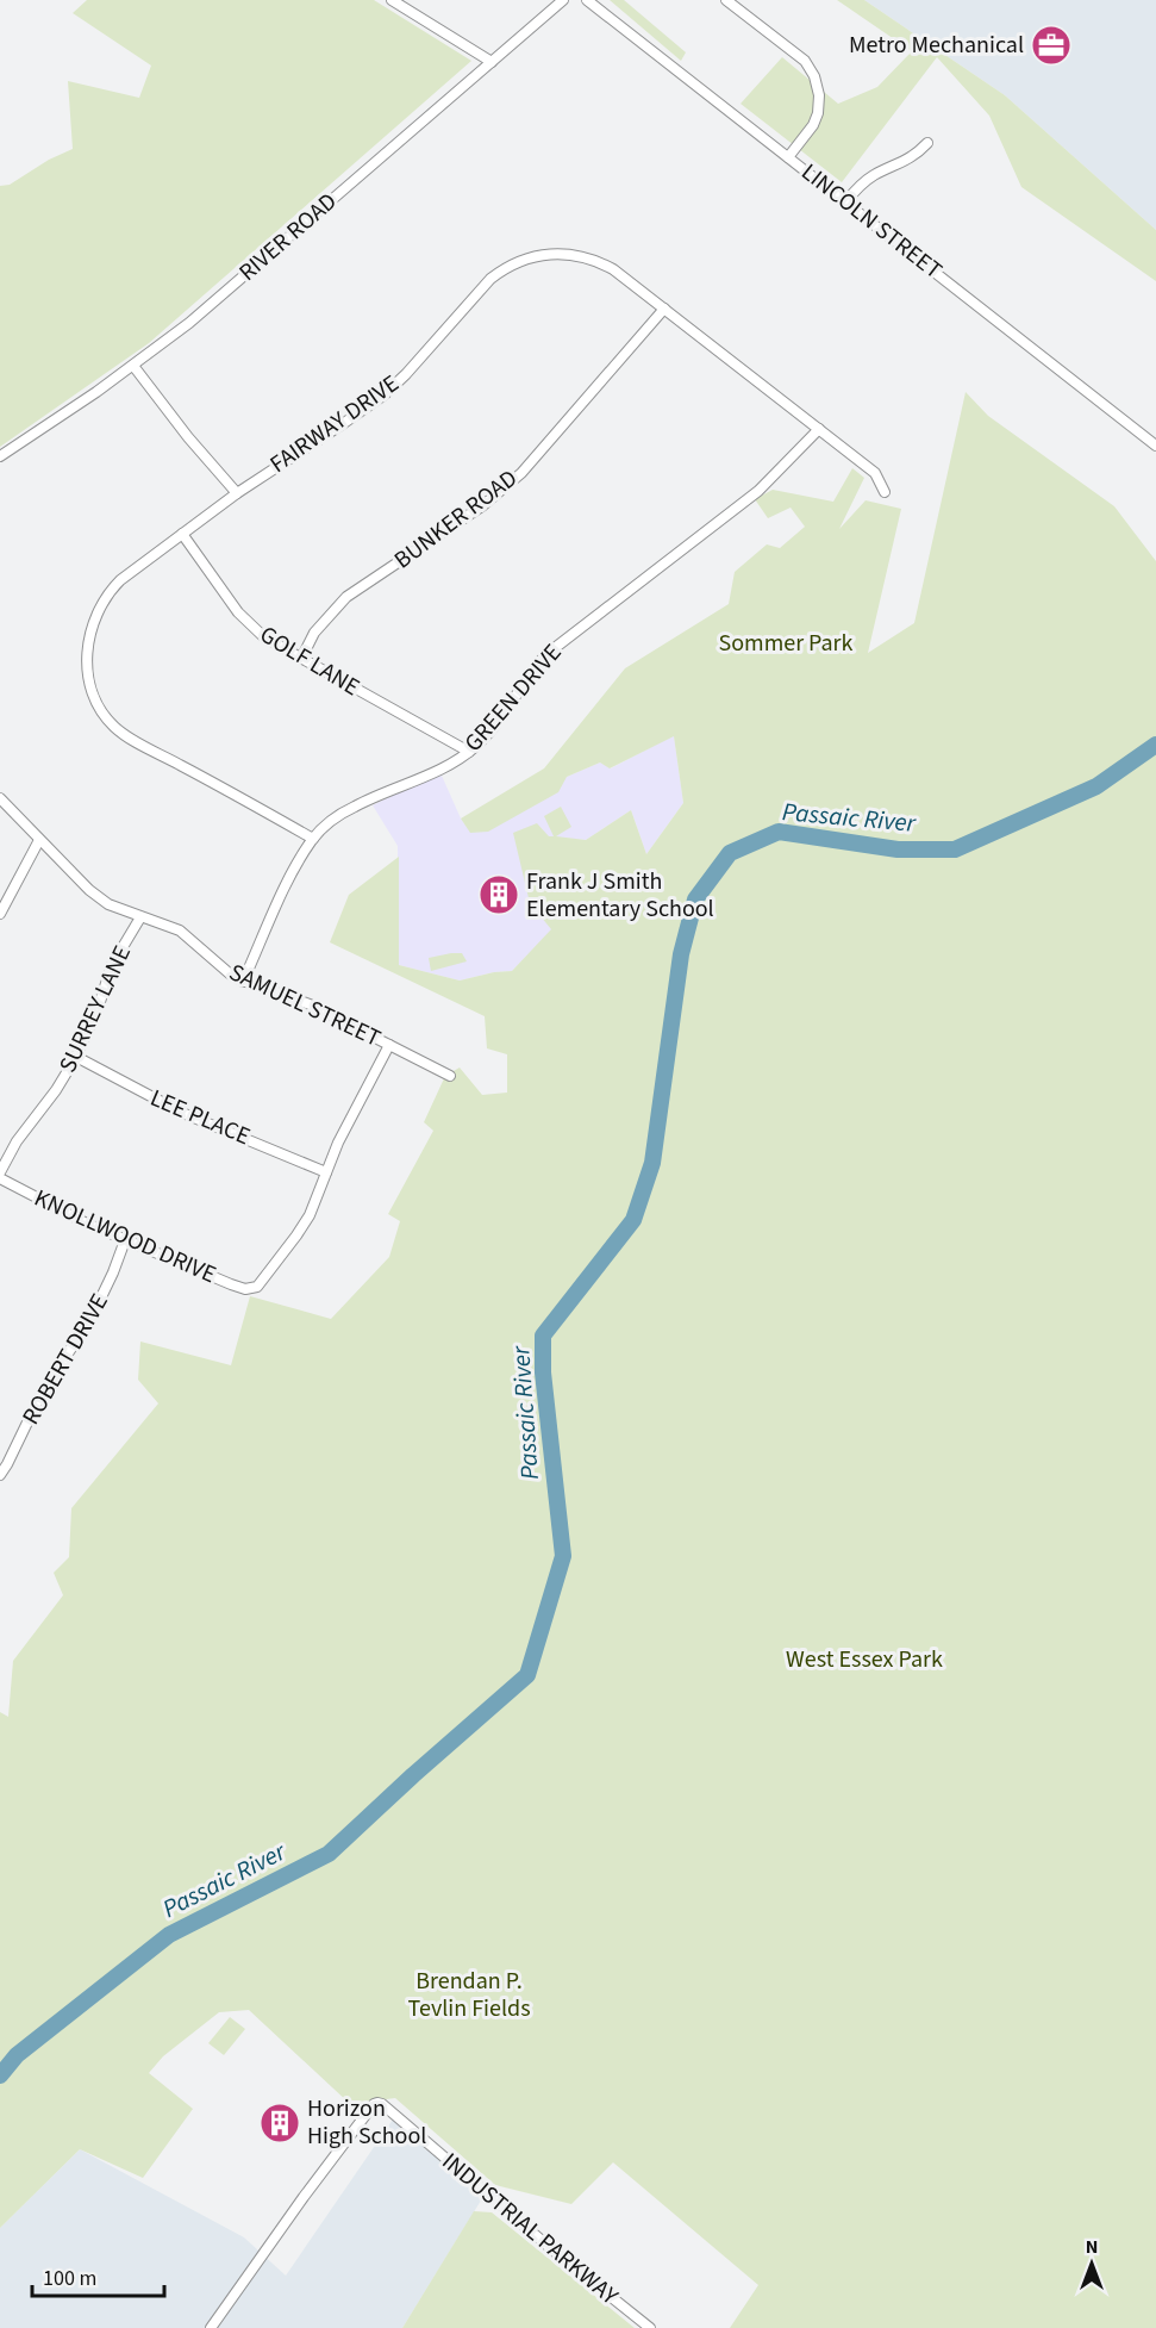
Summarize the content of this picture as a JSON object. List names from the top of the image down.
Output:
{
  "streets": {
    "street": [
      "LINCOLN STREET",
      "RIVER ROAD",
      "FAIRWAY DRIVE",
      "BUNKER ROAD",
      "GOLF LANE",
      "GREEN DRIVE",
      "SAMUEL STREET",
      "SURREY LANE",
      "LEE PLACE",
      "KNOLLWOOD DRIVE",
      "ROBERT DRIVE",
      "INDUSTRIAL PARKWAY"
    ]
  },
  "crossings": [
    ["FAIRWAY DRIVE", "BUNKER ROAD"],
    ["FAIRWAY DRIVE", "GOLF LANE"],
    ["FAIRWAY DRIVE", "GREEN DRIVE"],
    ["BUNKER ROAD", "GOLF LANE"],
    ["GOLF LANE", "GREEN DRIVE"],
    ["GREEN DRIVE", "SAMUEL STREET"],
    ["SAMUEL STREET", "SURREY LANE"],
    ["SURREY LANE", "LEE PLACE"],
    ["LEE PLACE", "KNOLLWOOD DRIVE"],
    ["KNOLLWOOD DRIVE", "ROBERT DRIVE"]
  ],
  "water": ["Passaic River"],
  "parks": ["Sommer Park", "West Essex Park", "Brendan P. Tevlin Fields"],
  "places": {
    "office": ["Metro Mechanical"],
    "building": ["Frank J Smith Elementary School", "Horizon High School"]
  },
  "scale_bar": "100 m",
  "north": "top"
}
